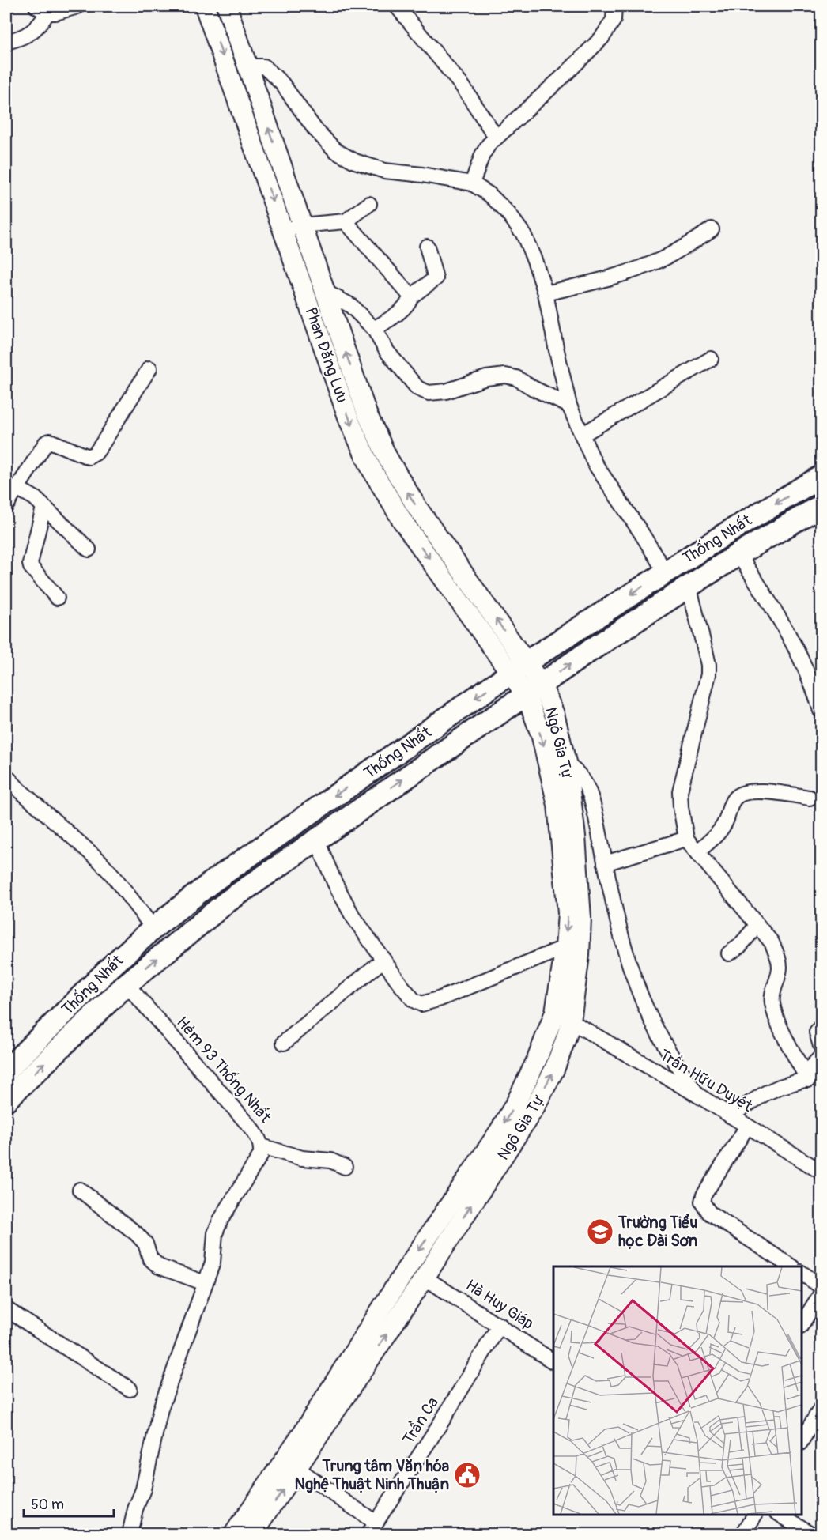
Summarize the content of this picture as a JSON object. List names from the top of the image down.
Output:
{
  "streets": {
    "main road": ["Phan Đăng Lưu", "Thống Nhất", "Ngô Gia Tự"],
    "street": [
      "Hẻm 93 Thống Nhất",
      "Trần Hữu Duyệt",
      "Hà Huy Giáp",
      "Trần Ca"
    ]
  },
  "crossings": [
    ["Phan Đăng Lưu", "Thống Nhất"],
    ["Phan Đăng Lưu", "Ngô Gia Tự"],
    ["Thống Nhất", "Ngô Gia Tự"],
    ["Thống Nhất", "Hẻm 93 Thống Nhất"],
    ["Ngô Gia Tự", "Trần Hữu Duyệt"],
    ["Ngô Gia Tự", "Hà Huy Giáp"],
    ["Hà Huy Giáp", "Trần Ca"]
  ],
  "places": {
    "school or university": ["Trường Tiểu học Đài Sơn"],
    "public building": ["Trung tâm Văn hóa Nghệ Thuật Ninh Thuận"]
  },
  "scale_bar": "50 m"
}
